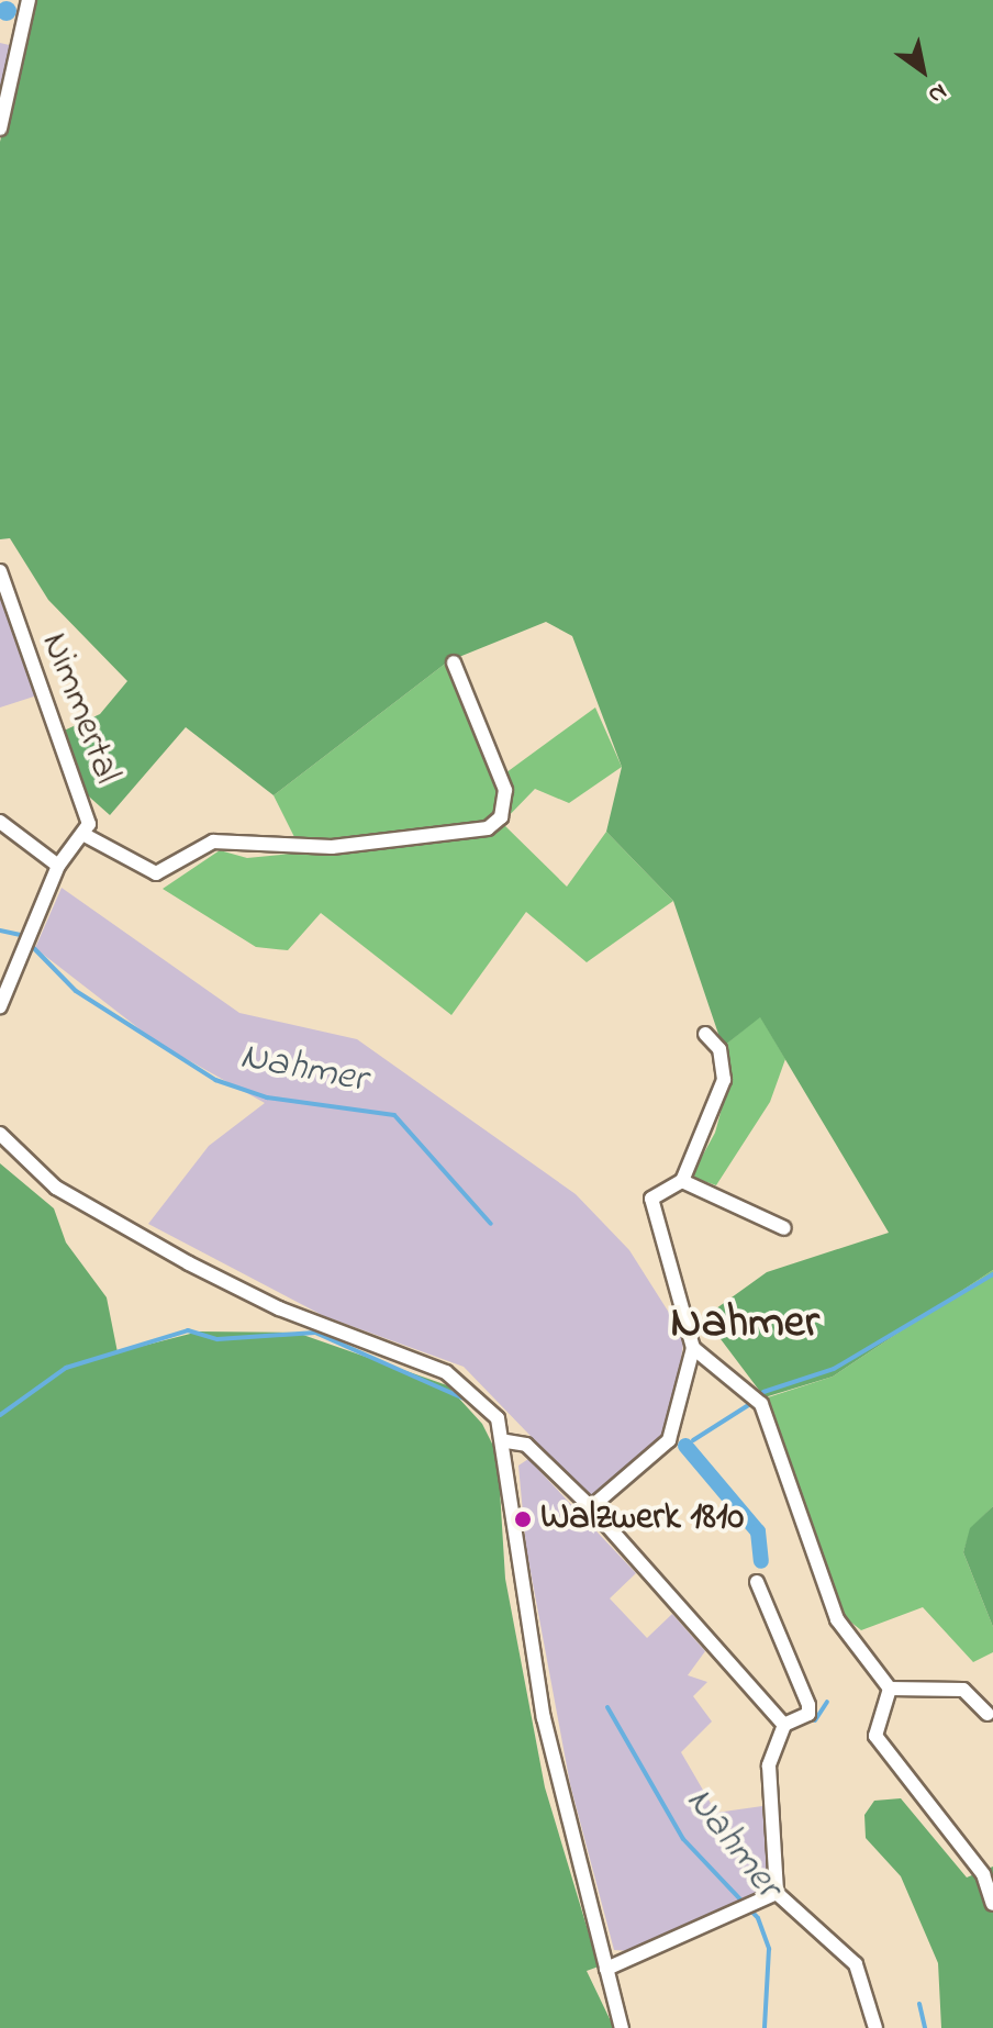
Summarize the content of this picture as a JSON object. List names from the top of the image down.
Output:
{
  "streets": {
    "street": ["Nimmertal"]
  },
  "districts": ["Nahmer"],
  "water": ["Nahmer"],
  "places": ["Walzwerk 1810"],
  "north": "bottom right"
}
